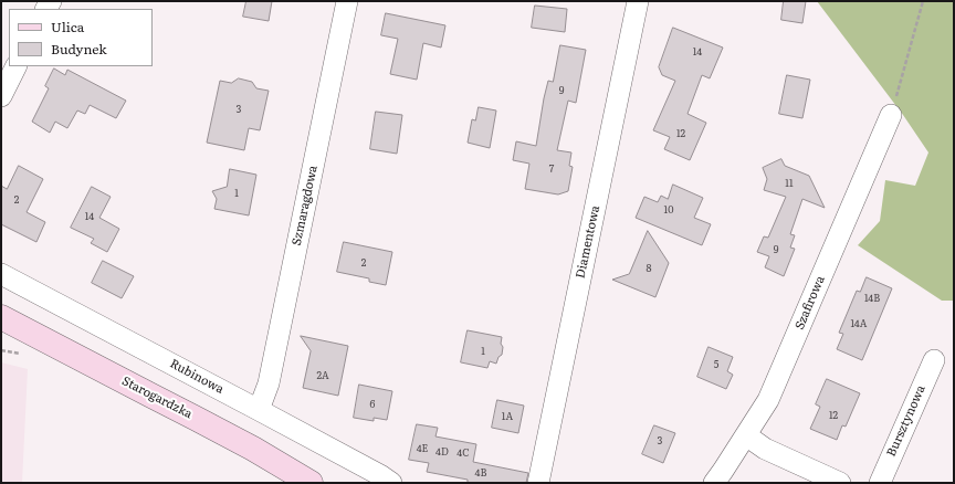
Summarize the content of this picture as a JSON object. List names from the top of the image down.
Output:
{
  "streets": {
    "main road": ["Starogardzka"],
    "street": [
      "Szmaragdowa",
      "Diamentowa",
      "Szafirowa",
      "Rubinowa",
      "Bursztynowa"
    ]
  },
  "crossings": [
    ["Szmaragdowa", "Rubinowa"]
  ],
  "house_numbers": [
    "14",
    "9",
    "3",
    "12",
    "7",
    "11",
    "1",
    "2",
    "10",
    "14",
    "9",
    "2",
    "8",
    "14B",
    "14A",
    "1",
    "5",
    "2A",
    "6",
    "12",
    "1A",
    "3",
    "4E",
    "4D",
    "4C",
    "4B"
  ],
  "legend": ["Ulica", "Budynek"]
}
